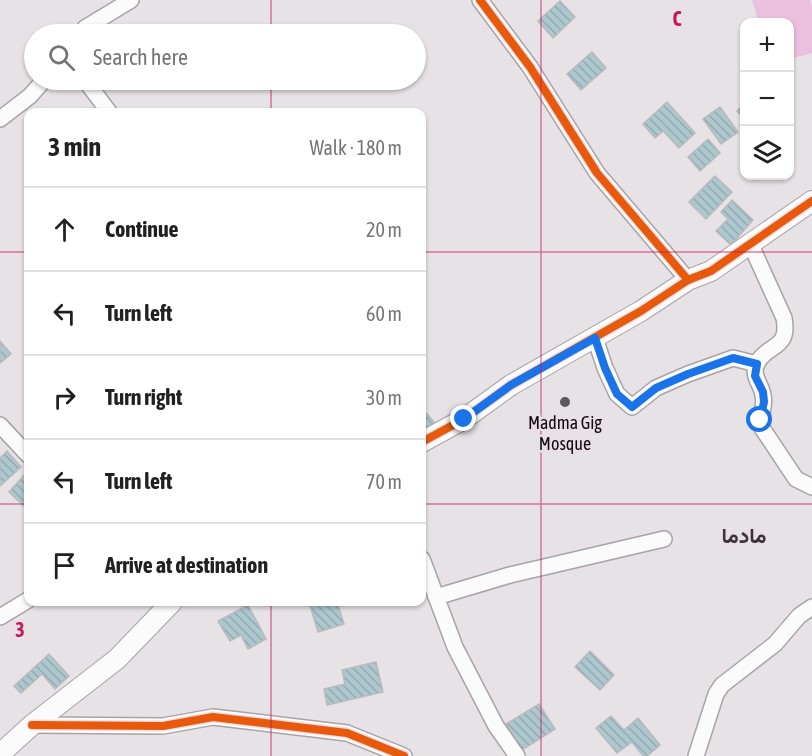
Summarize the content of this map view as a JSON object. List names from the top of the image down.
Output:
{
  "districts": ["مادما"],
  "places": ["Madma Gig Mosque"],
  "page": {
    "map_buttons": ["+", "−"],
    "search": "Search here",
    "heading": ["3 min", "Walk · 180 m"],
    "list": [
      ["Continue", "20 m"],
      ["Turn left", "60 m"],
      ["Turn right", "30 m"],
      ["Turn left", "70 m"],
      "Arrive at destination"
    ]
  },
  "grid": {
    "columns": ["C"],
    "rows": ["3"]
  }
}
